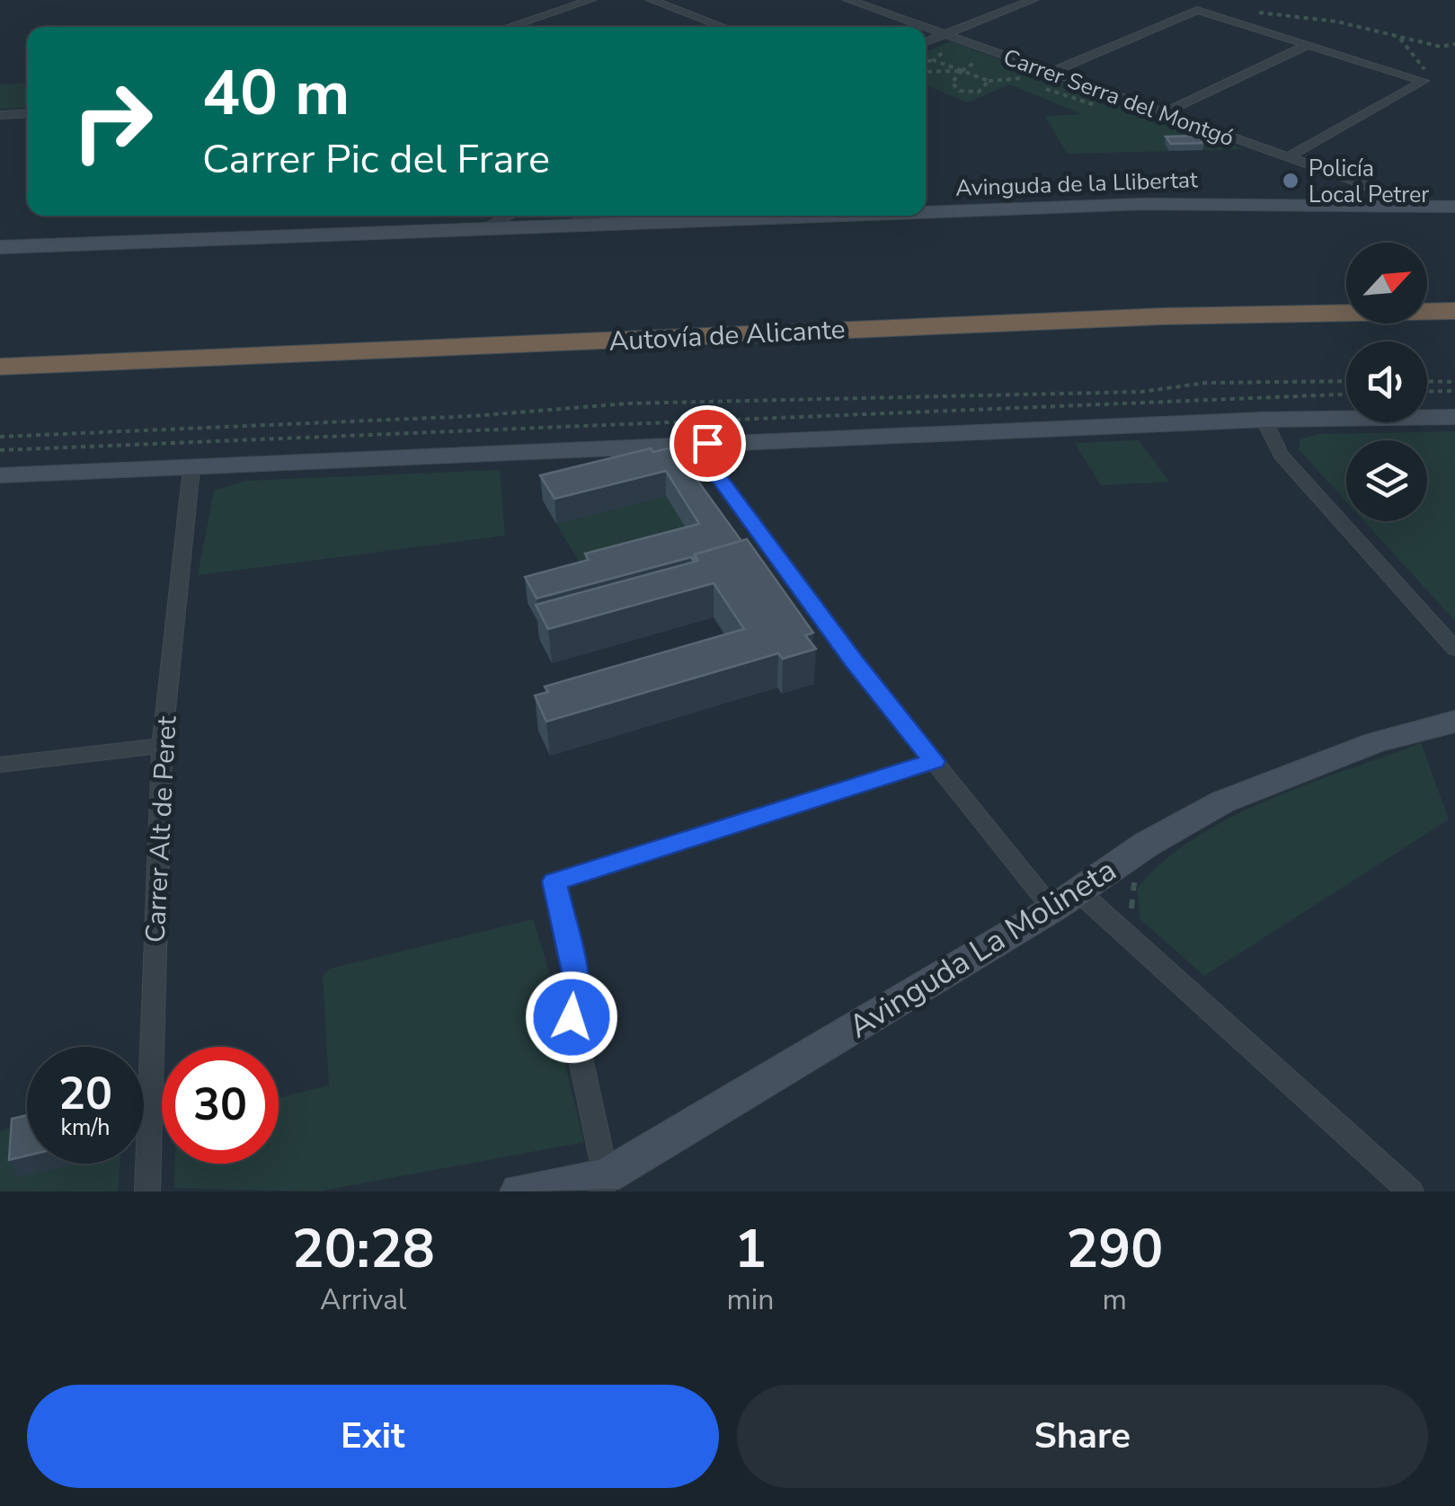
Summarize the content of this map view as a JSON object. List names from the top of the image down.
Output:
{
  "streets": {
    "highway": ["Autovía de Alicante"],
    "street": [
      "Carrer Serra del Montgó",
      "Avinguda de la Llibertat",
      "Carrer Alt de Peret",
      "Avinguda La Molineta"
    ]
  },
  "crossings": [
    ["Carrer Serra del Montgó", "Avinguda de la Llibertat"]
  ],
  "places": ["Policía Local Petrer"],
  "north": "top right",
  "page": {
    "turn": ["40 m", "Carrer Pic del Frare"],
    "speed": "20 km/h",
    "limit": "30",
    "eta": [
      "20:28",
      "Arrival",
      "1",
      "min",
      "290",
      "m"
    ],
    "buttons": ["Exit", "Share"]
  }
}
